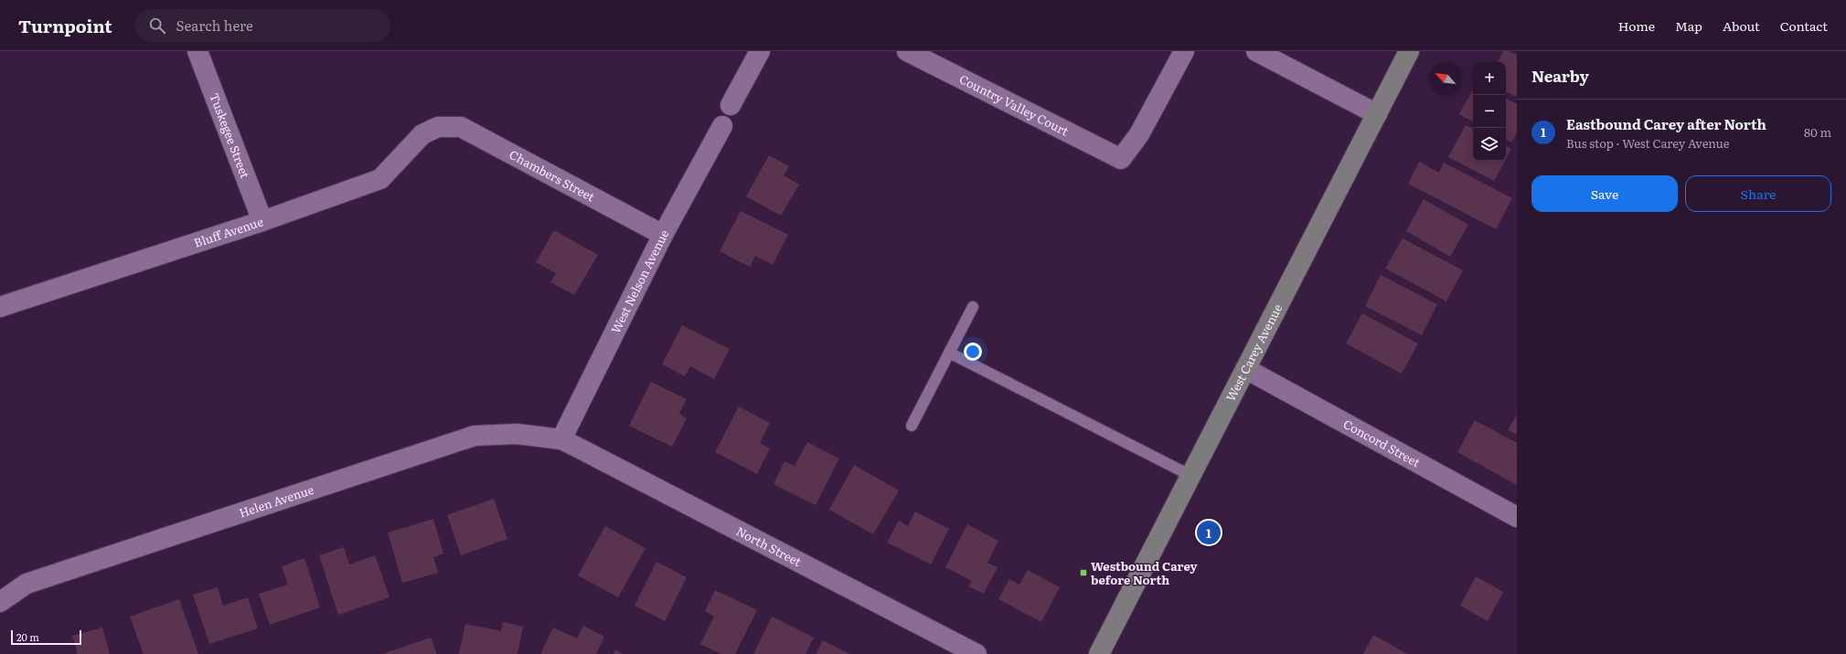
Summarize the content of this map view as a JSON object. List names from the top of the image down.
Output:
{
  "streets": {
    "main road": ["West Carey Avenue"],
    "street": [
      "Country Valley Court",
      "Tuskegee Street",
      "Chambers Street",
      "Bluff Avenue",
      "West Nelson Avenue",
      "Concord Street",
      "Helen Avenue",
      "North Street"
    ]
  },
  "crossings": [
    ["Tuskegee Street", "Bluff Avenue"],
    ["Chambers Street", "Bluff Avenue"],
    ["Chambers Street", "West Nelson Avenue"],
    ["West Nelson Avenue", "Helen Avenue"],
    ["West Nelson Avenue", "North Street"],
    ["West Carey Avenue", "Concord Street"],
    ["Helen Avenue", "North Street"]
  ],
  "places": {
    "transit": ["Westbound Carey before North"]
  },
  "scale_bar": "20 m",
  "north": "top left",
  "page": {
    "header": "Turnpoint",
    "search": "Search here",
    "nav": [
      "Home",
      "Map",
      "About",
      "Contact"
    ],
    "heading": "Nearby",
    "map_buttons": ["+", "−"],
    "list": [
      {
        "mark": "1",
        "name": "Eastbound Carey after North",
        "note": "Bus stop · West Carey Avenue",
        "value": "80 m"
      }
    ],
    "buttons": ["Save", "Share"],
    "pins": "1",
    "scale": "20 m"
  }
}
